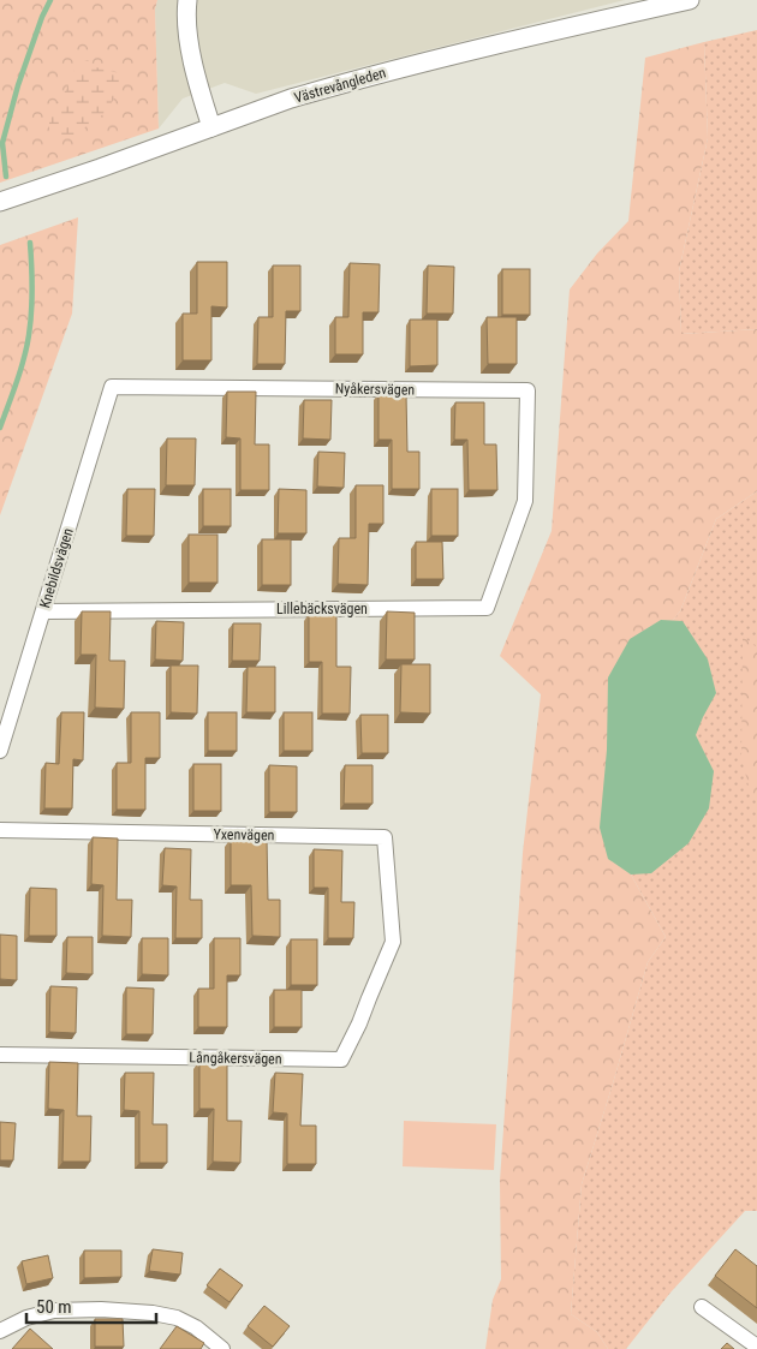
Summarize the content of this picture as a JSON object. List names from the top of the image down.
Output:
{
  "streets": {
    "street": [
      "Västrevångleden",
      "Nyåkersvägen",
      "Knebildsvägen",
      "Lillebäcksvägen",
      "Yxenvägen",
      "Långåkersvägen"
    ]
  },
  "crossings": [
    ["Nyåkersvägen", "Knebildsvägen"],
    ["Nyåkersvägen", "Lillebäcksvägen"],
    ["Knebildsvägen", "Lillebäcksvägen"],
    ["Yxenvägen", "Långåkersvägen"]
  ],
  "scale_bar": "50 m"
}
